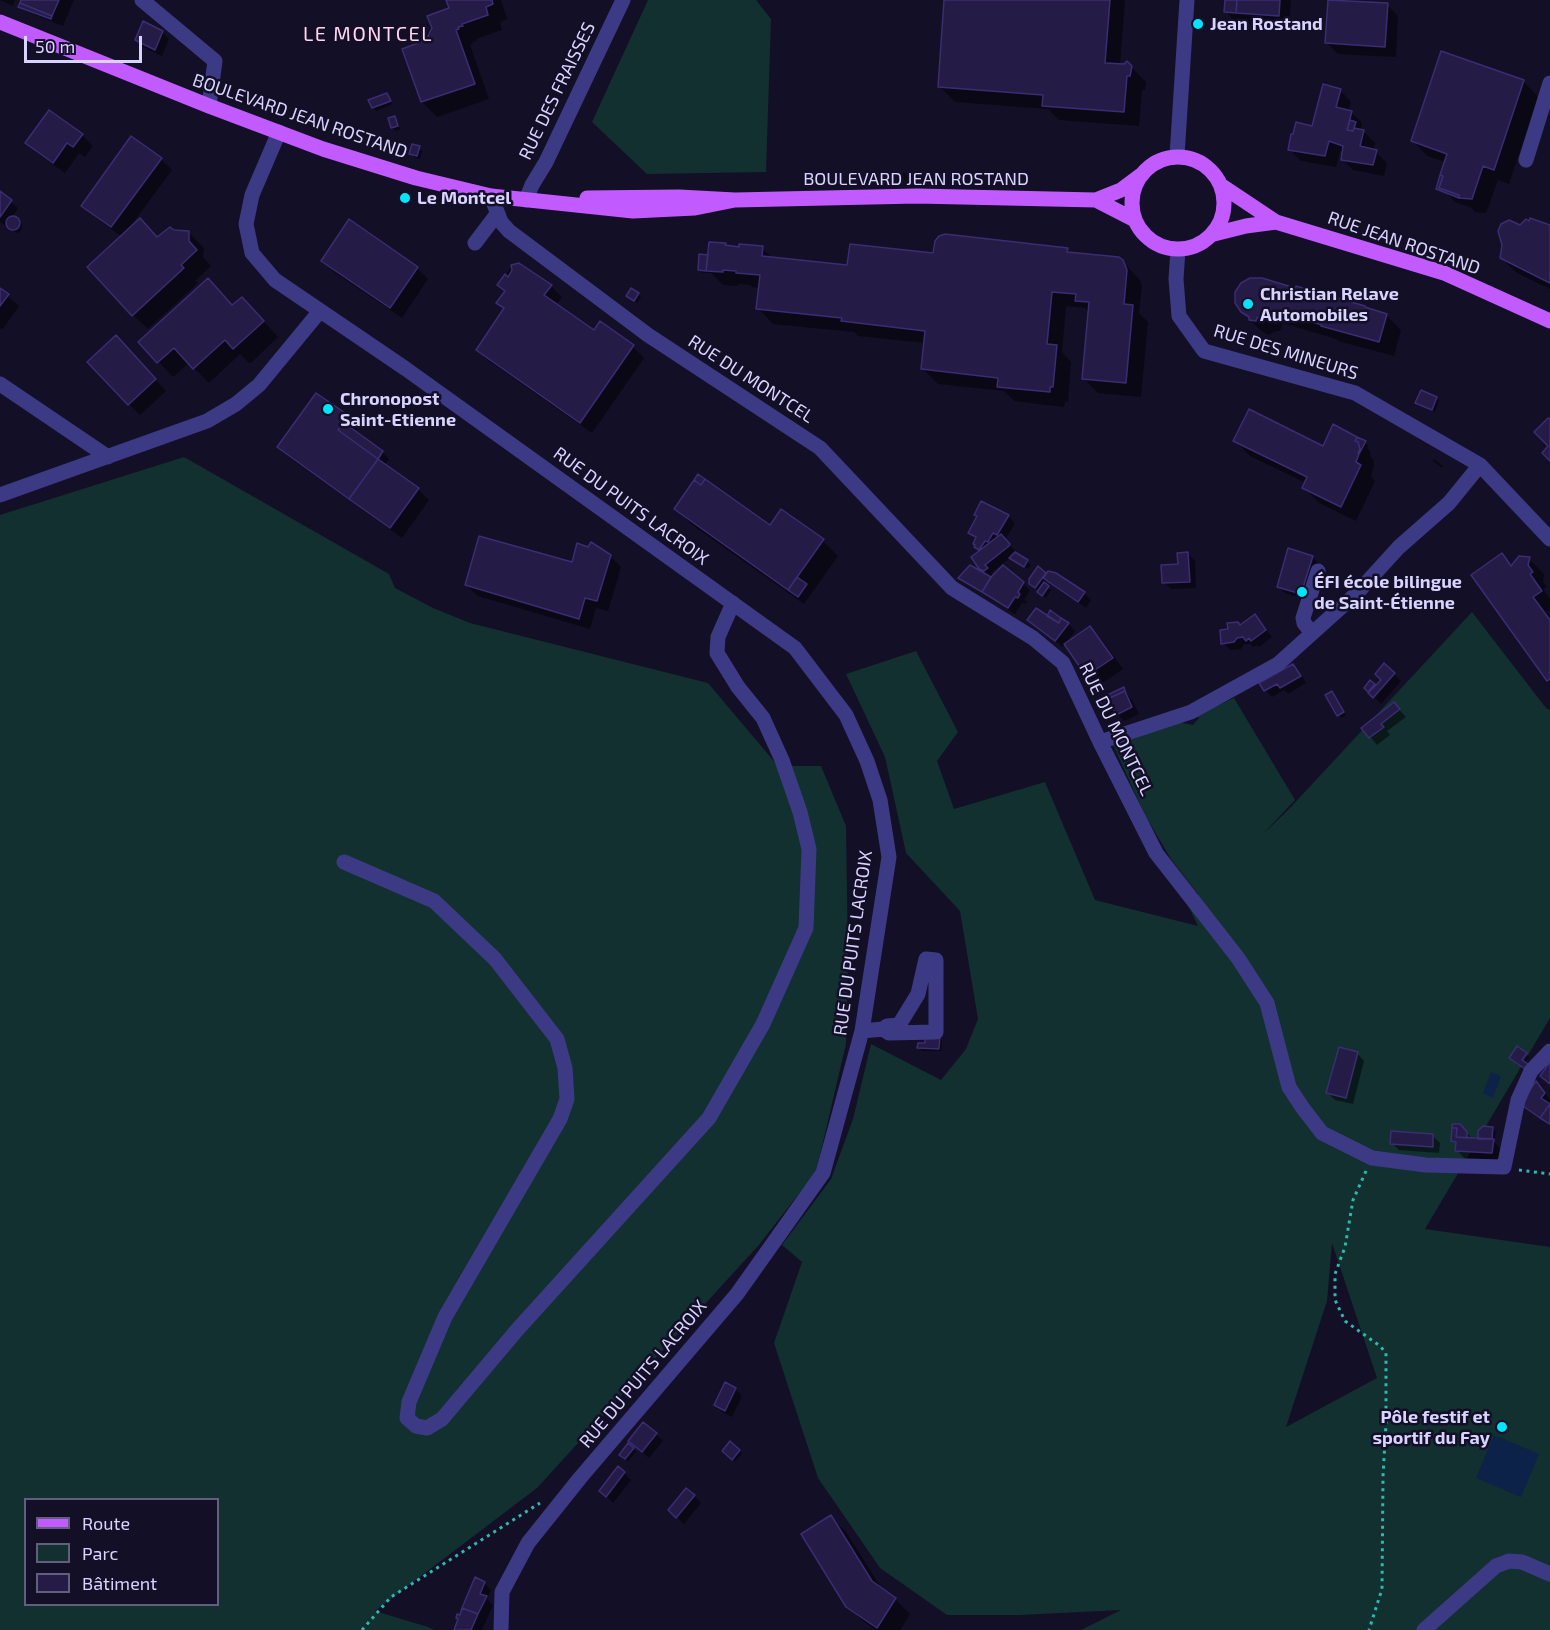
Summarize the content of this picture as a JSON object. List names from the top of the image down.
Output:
{
  "streets": {
    "main road": ["BOULEVARD JEAN ROSTAND", "RUE JEAN ROSTAND"],
    "street": [
      "RUE DES FRAISSES",
      "RUE DES MINEURS",
      "RUE DU MONTCEL",
      "RUE DU PUITS LACROIX"
    ]
  },
  "crossings": [
    ["RUE DES FRAISSES", "BOULEVARD JEAN ROSTAND"],
    ["BOULEVARD JEAN ROSTAND", "RUE DU MONTCEL"],
    ["BOULEVARD JEAN ROSTAND", "RUE DU PUITS LACROIX"]
  ],
  "districts": ["LE MONTCEL"],
  "places": [
    "Jean Rostand",
    "Le Montcel",
    "Christian Relave Automobiles",
    "Chronopost Saint-Etienne",
    "ÉFI école bilingue de Saint-Étienne",
    "Pôle festif et sportif du Fay"
  ],
  "legend": ["Route", "Parc", "Bâtiment"],
  "scale_bar": "50 m"
}
